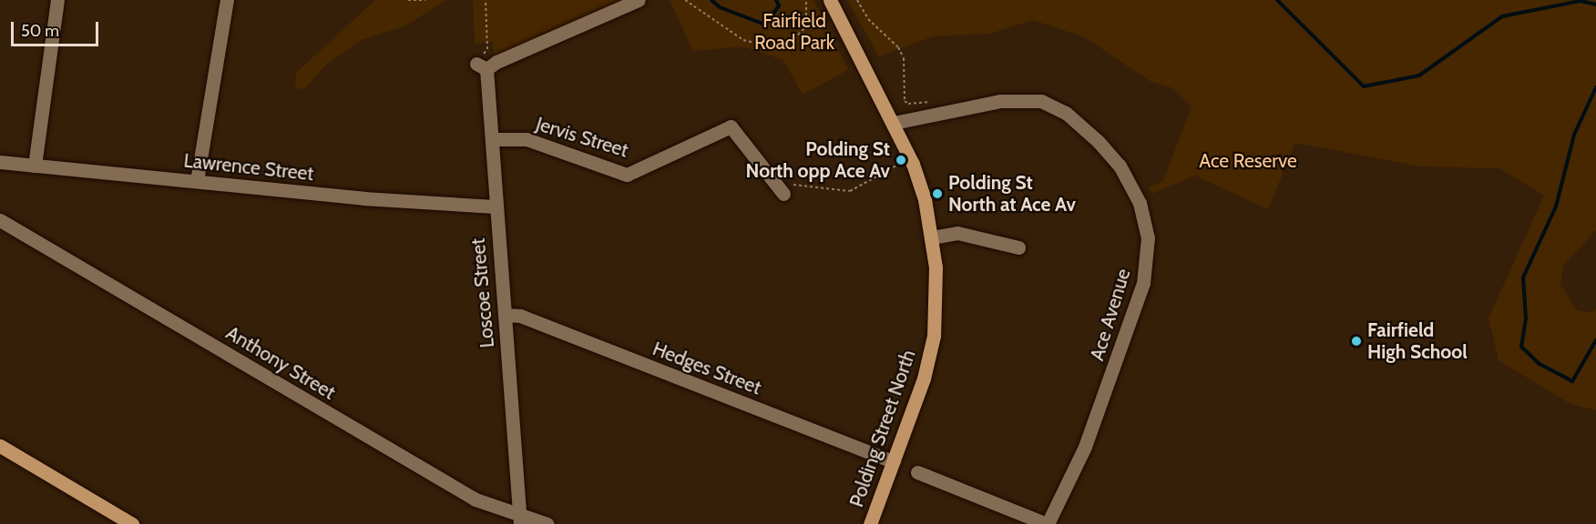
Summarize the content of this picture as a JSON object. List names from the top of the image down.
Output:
{
  "streets": {
    "main road": ["Polding Street North"],
    "street": [
      "Jervis Street",
      "Lawrence Street",
      "Loscoe Street",
      "Ace Avenue",
      "Anthony Street",
      "Hedges Street"
    ]
  },
  "crossings": [
    ["Jervis Street", "Loscoe Street"],
    ["Lawrence Street", "Loscoe Street"],
    ["Loscoe Street", "Anthony Street"],
    ["Loscoe Street", "Hedges Street"],
    ["Ace Avenue", "Polding Street North"],
    ["Hedges Street", "Polding Street North"]
  ],
  "parks": ["Fairfield Road Park", "Ace Reserve"],
  "places": ["Polding St North opp Ace Av", "Polding St North at Ace Av", "Fairfield High School"],
  "scale_bar": "50 m"
}
